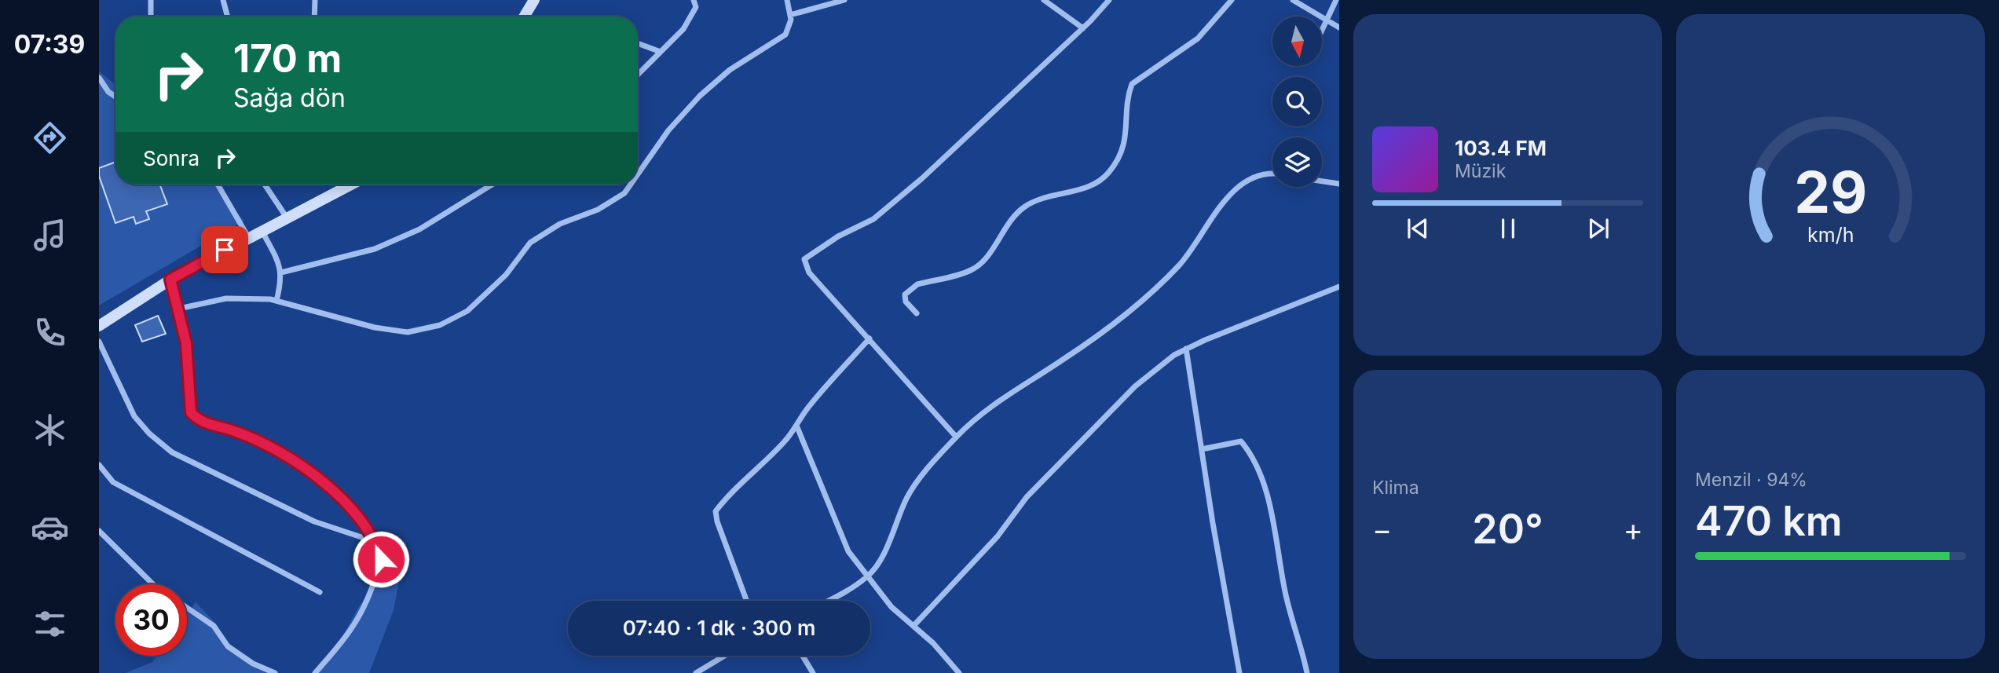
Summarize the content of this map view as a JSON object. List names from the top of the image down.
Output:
{
  "north": "bottom",
  "page": {
    "tabs": "07:39",
    "turn": ["170 m", "Sağa dön"],
    "song": ["103.4 FM", "Müzik"],
    "then": "Sonra",
    "tile": [
      "Klima",
      ["Menzil · 94%", "470 km"]
    ],
    "heat": ["−", "20°", "+"],
    "limit": "30",
    "trip": "07:40 · 1 dk · 300 m",
    "gauge": ["29", "km/h"]
  }
}
